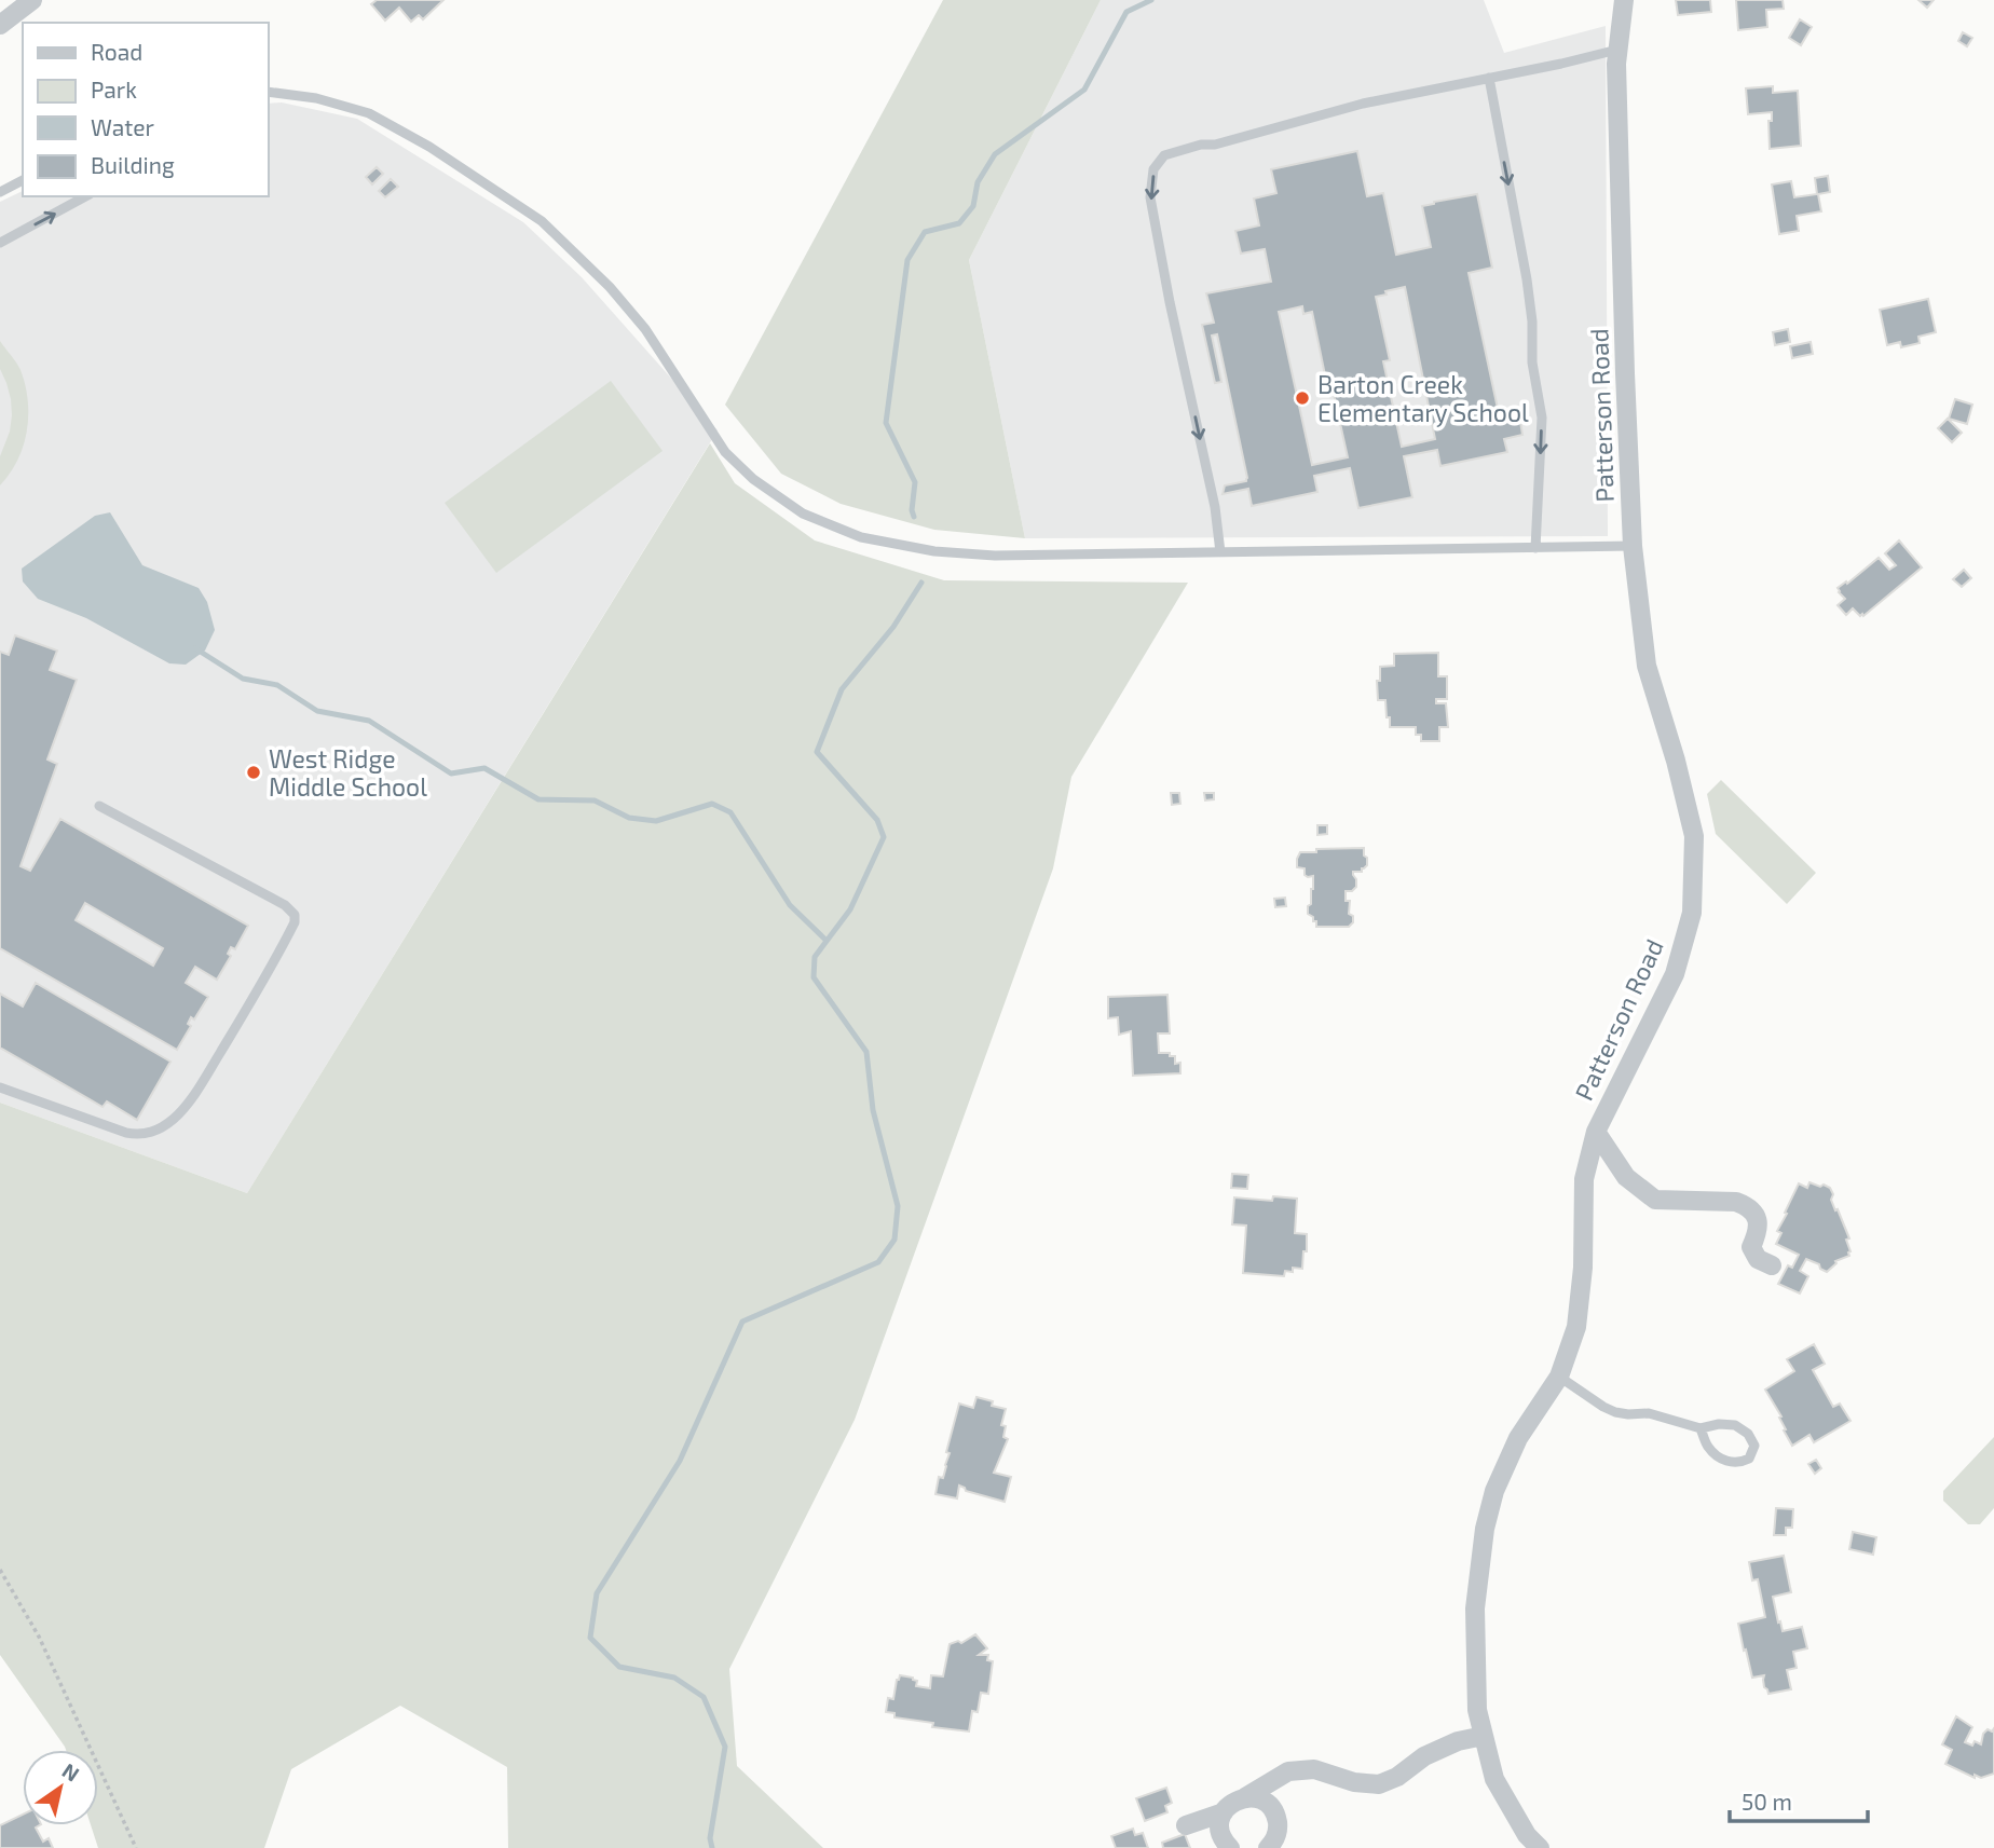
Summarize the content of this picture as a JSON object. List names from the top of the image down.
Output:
{
  "streets": {
    "street": ["Patterson Road"]
  },
  "places": ["Barton Creek Elementary School", "West Ridge Middle School"],
  "legend": [
    "Road",
    "Park",
    "Water",
    "Building"
  ],
  "scale_bar": "50 m",
  "north": "top right"
}
